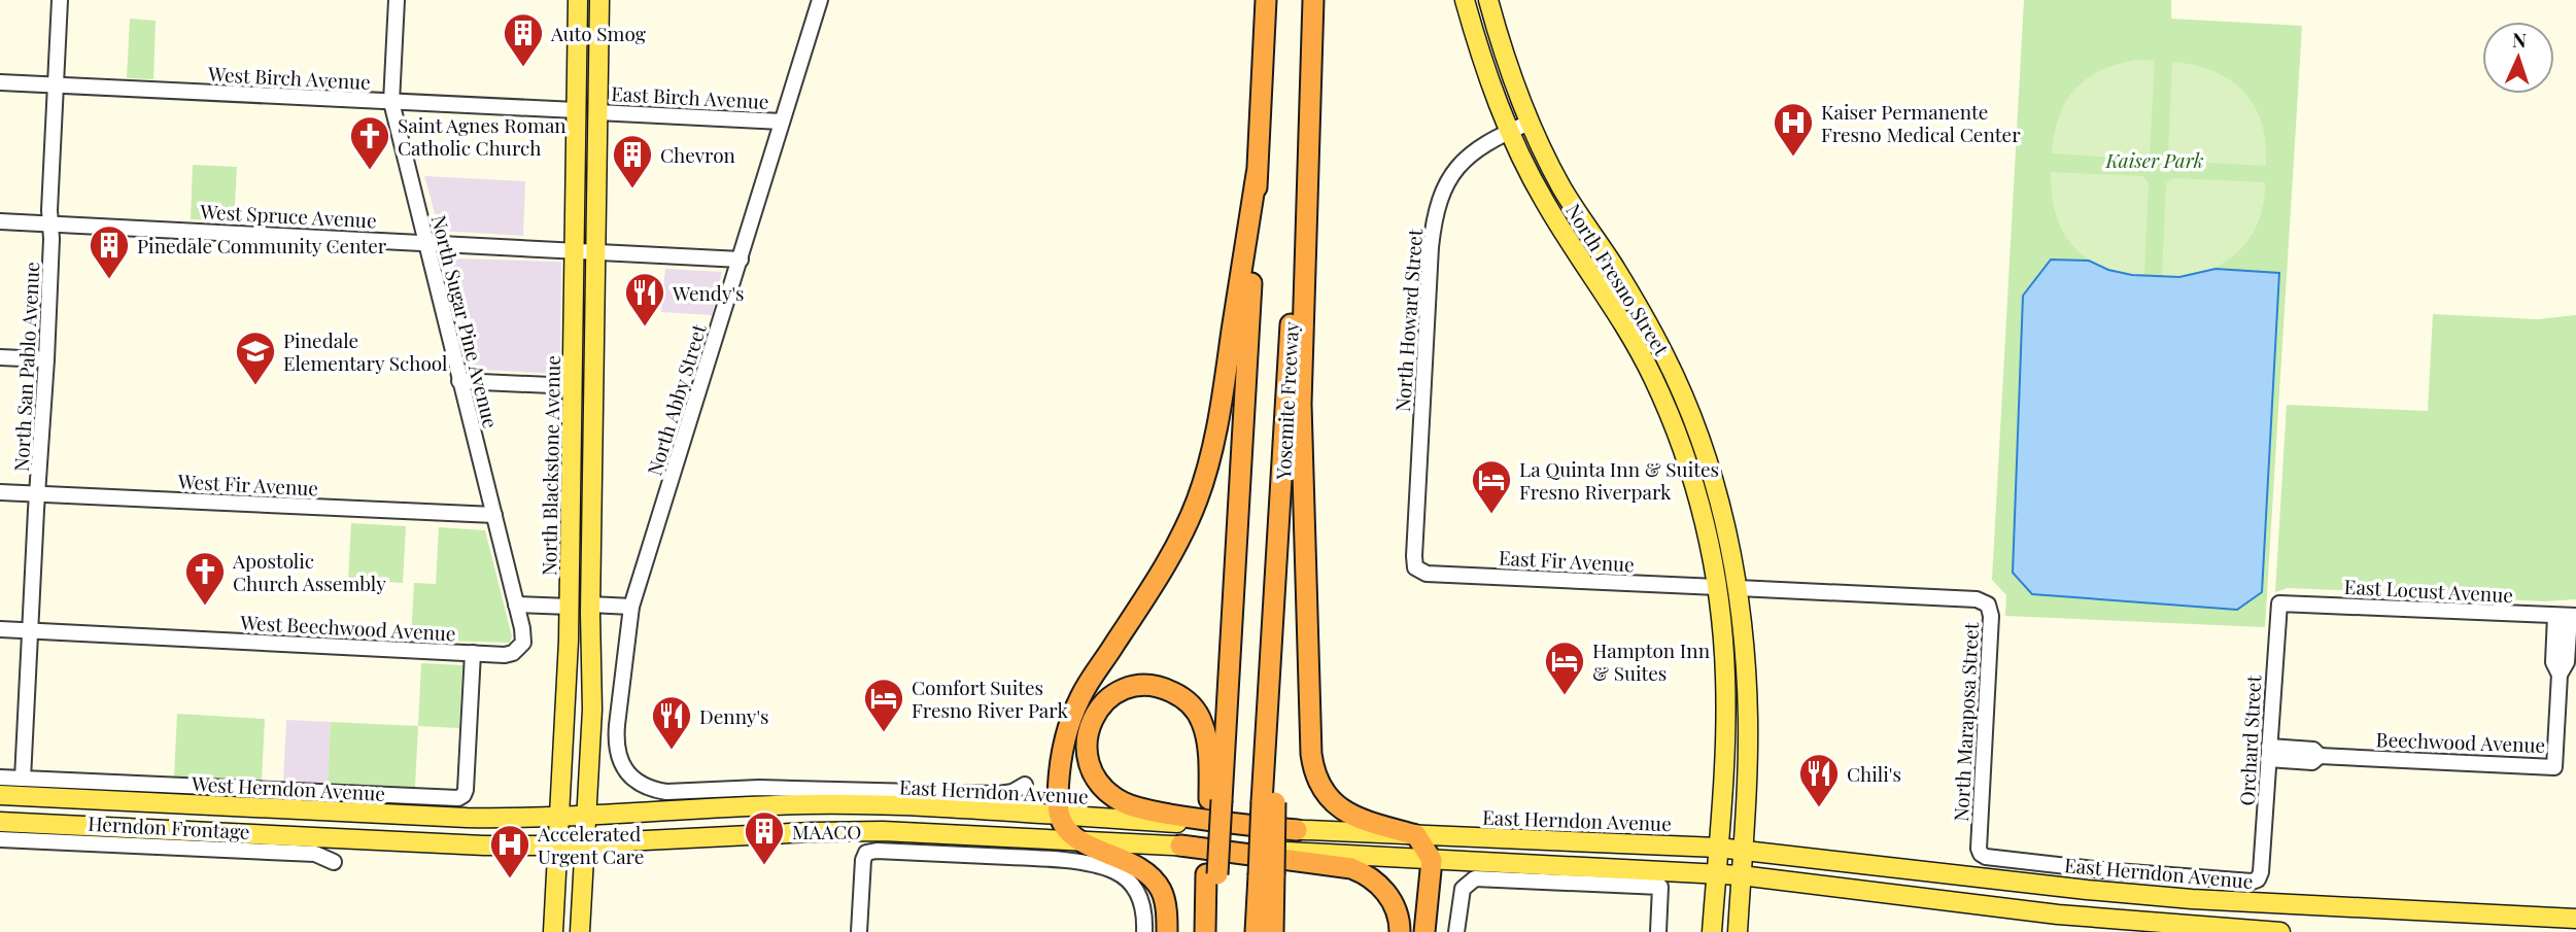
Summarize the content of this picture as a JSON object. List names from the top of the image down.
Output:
{
  "streets": {
    "highway": ["Yosemite Freeway"],
    "main road": [
      "North Fresno Street",
      "North Blackstone Avenue",
      "West Herndon Avenue",
      "East Herndon Avenue"
    ],
    "street": [
      "West Birch Avenue",
      "East Birch Avenue",
      "West Spruce Avenue",
      "North Howard Street",
      "North Sugar Pine Avenue",
      "North San Pablo Avenue",
      "North Abby Street",
      "West Fir Avenue",
      "East Fir Avenue",
      "East Locust Avenue",
      "West Beechwood Avenue",
      "North Maraposa Street",
      "Orchard Street",
      "Beechwood Avenue",
      "Herndon Frontage"
    ]
  },
  "crossings": [
    ["West Birch Avenue", "North Sugar Pine Avenue"],
    ["West Birch Avenue", "North San Pablo Avenue"],
    ["West Birch Avenue", "North Blackstone Avenue"],
    ["East Birch Avenue", "North Abby Street"],
    ["East Birch Avenue", "North Blackstone Avenue"],
    ["West Spruce Avenue", "North Sugar Pine Avenue"],
    ["West Spruce Avenue", "North San Pablo Avenue"],
    ["West Spruce Avenue", "North Abby Street"],
    ["West Spruce Avenue", "North Blackstone Avenue"],
    ["North Fresno Street", "North Howard Street"],
    ["North Fresno Street", "East Fir Avenue"],
    ["North Fresno Street", "North Maraposa Street"],
    ["North Fresno Street", "East Herndon Avenue"],
    ["North Howard Street", "East Fir Avenue"],
    ["North Sugar Pine Avenue", "West Fir Avenue"],
    ["North Sugar Pine Avenue", "West Beechwood Avenue"],
    ["North San Pablo Avenue", "West Fir Avenue"],
    ["North San Pablo Avenue", "West Beechwood Avenue"],
    ["North San Pablo Avenue", "West Herndon Avenue"],
    ["North Blackstone Avenue", "West Herndon Avenue"],
    ["North Blackstone Avenue", "East Herndon Avenue"],
    ["East Locust Avenue", "Orchard Street"],
    ["East Locust Avenue", "Beechwood Avenue"],
    ["West Beechwood Avenue", "West Herndon Avenue"],
    ["North Maraposa Street", "East Herndon Avenue"],
    ["Orchard Street", "Beechwood Avenue"],
    ["Orchard Street", "East Herndon Avenue"],
    ["West Herndon Avenue", "East Herndon Avenue"]
  ],
  "parks": ["Kaiser Park"],
  "places": {
    "building": [
      "Auto Smog",
      "Chevron",
      "Pinedale Community Center",
      "MAACO"
    ],
    "hospital": ["Kaiser Permanente Fresno Medical Center", "Accelerated Urgent Care"],
    "church": ["Saint Agnes Roman Catholic Church", "Apostolic Church Assembly"],
    "restaurant": ["Wendy's", "Denny's", "Chili's"],
    "school or university": ["Pinedale Elementary School"],
    "hotel": ["La Quinta Inn & Suites Fresno Riverpark", "Hampton Inn & Suites", "Comfort Suites Fresno River Park"]
  },
  "north": "top"
}
